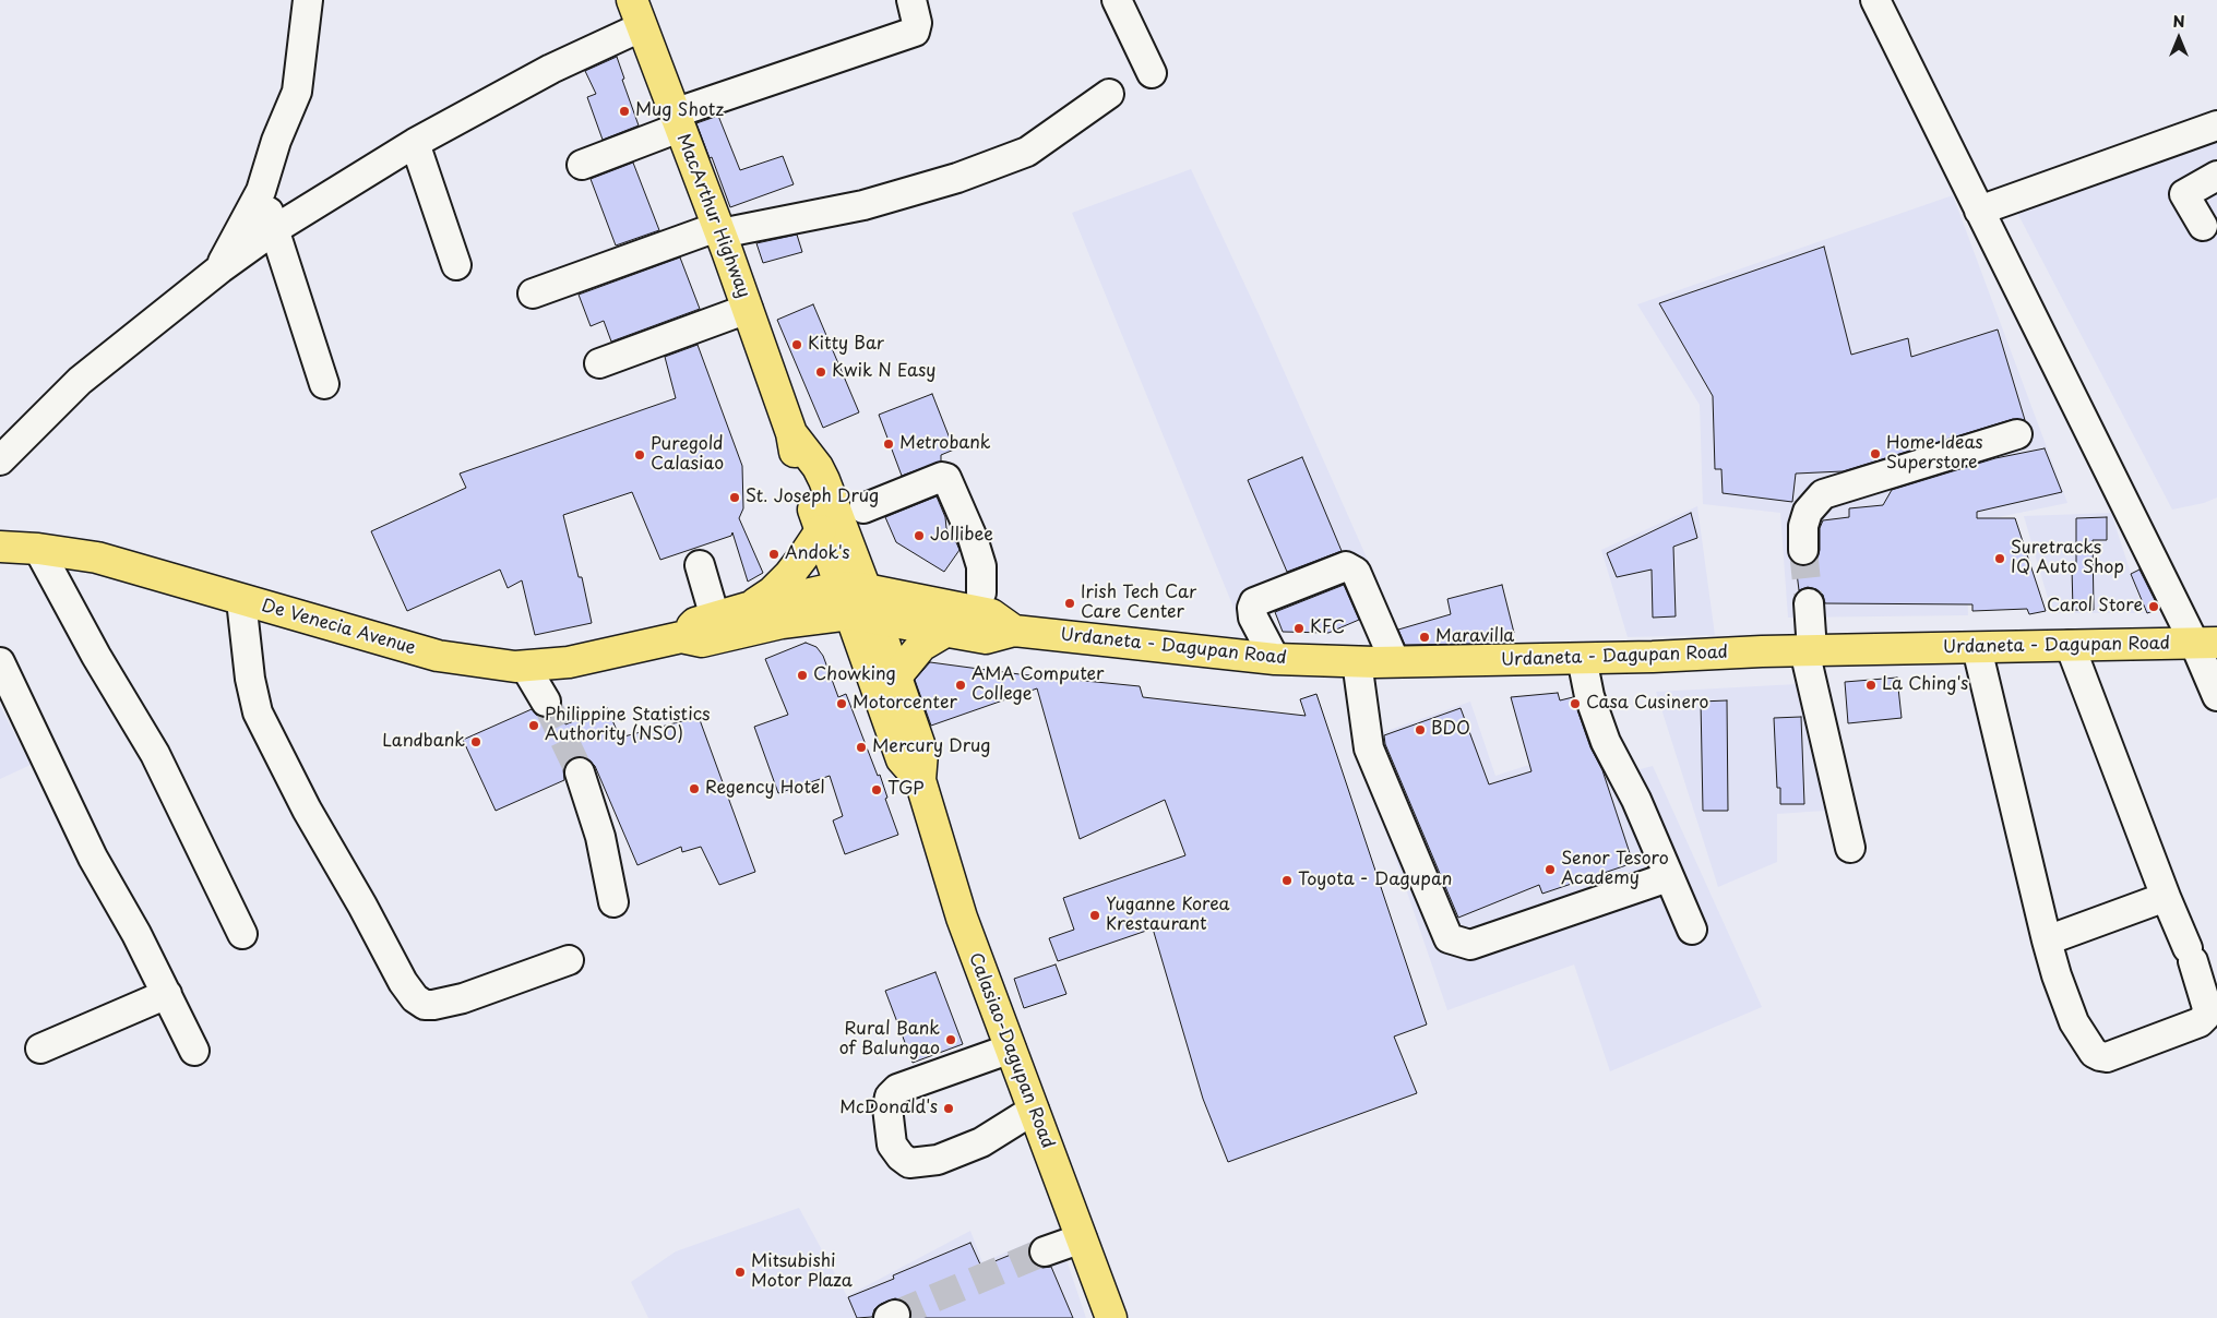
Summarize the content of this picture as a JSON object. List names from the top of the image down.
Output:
{
  "streets": {
    "main road": [
      "MacArthur Highway",
      "De Venecia Avenue",
      "Urdaneta - Dagupan Road",
      "Calasiao-Dagupan Road"
    ]
  },
  "crossings": [
    ["MacArthur Highway", "De Venecia Avenue"],
    ["MacArthur Highway", "Urdaneta - Dagupan Road"],
    ["MacArthur Highway", "Calasiao-Dagupan Road"],
    ["De Venecia Avenue", "Urdaneta - Dagupan Road"],
    ["De Venecia Avenue", "Calasiao-Dagupan Road"],
    ["Urdaneta - Dagupan Road", "Calasiao-Dagupan Road"]
  ],
  "places": [
    "Mug Shotz",
    "Kitty Bar",
    "Kwik N Easy",
    "Metrobank",
    "Home Ideas Superstore",
    "Puregold Calasiao",
    "St. Joseph Drug",
    "Jollibee",
    "Andok's",
    "Suretracks IQ Auto Shop",
    "Irish Tech Car Care Center",
    "Carol Store",
    "KFC",
    "Maravilla",
    "Chowking",
    "AMA Computer College",
    "La Ching's",
    "Motorcenter",
    "Casa Cusinero",
    "Philippine Statistics Authority (NSO)",
    "BDO",
    "Landbank",
    "Mercury Drug",
    "Regency Hotel",
    "TGP",
    "Senor Tesoro Academy",
    "Toyota - Dagupan",
    "Yuganne Korea Krestaurant",
    "Rural Bank of Balungao",
    "McDonald's",
    "Mitsubishi Motor Plaza"
  ],
  "north": "top"
}
